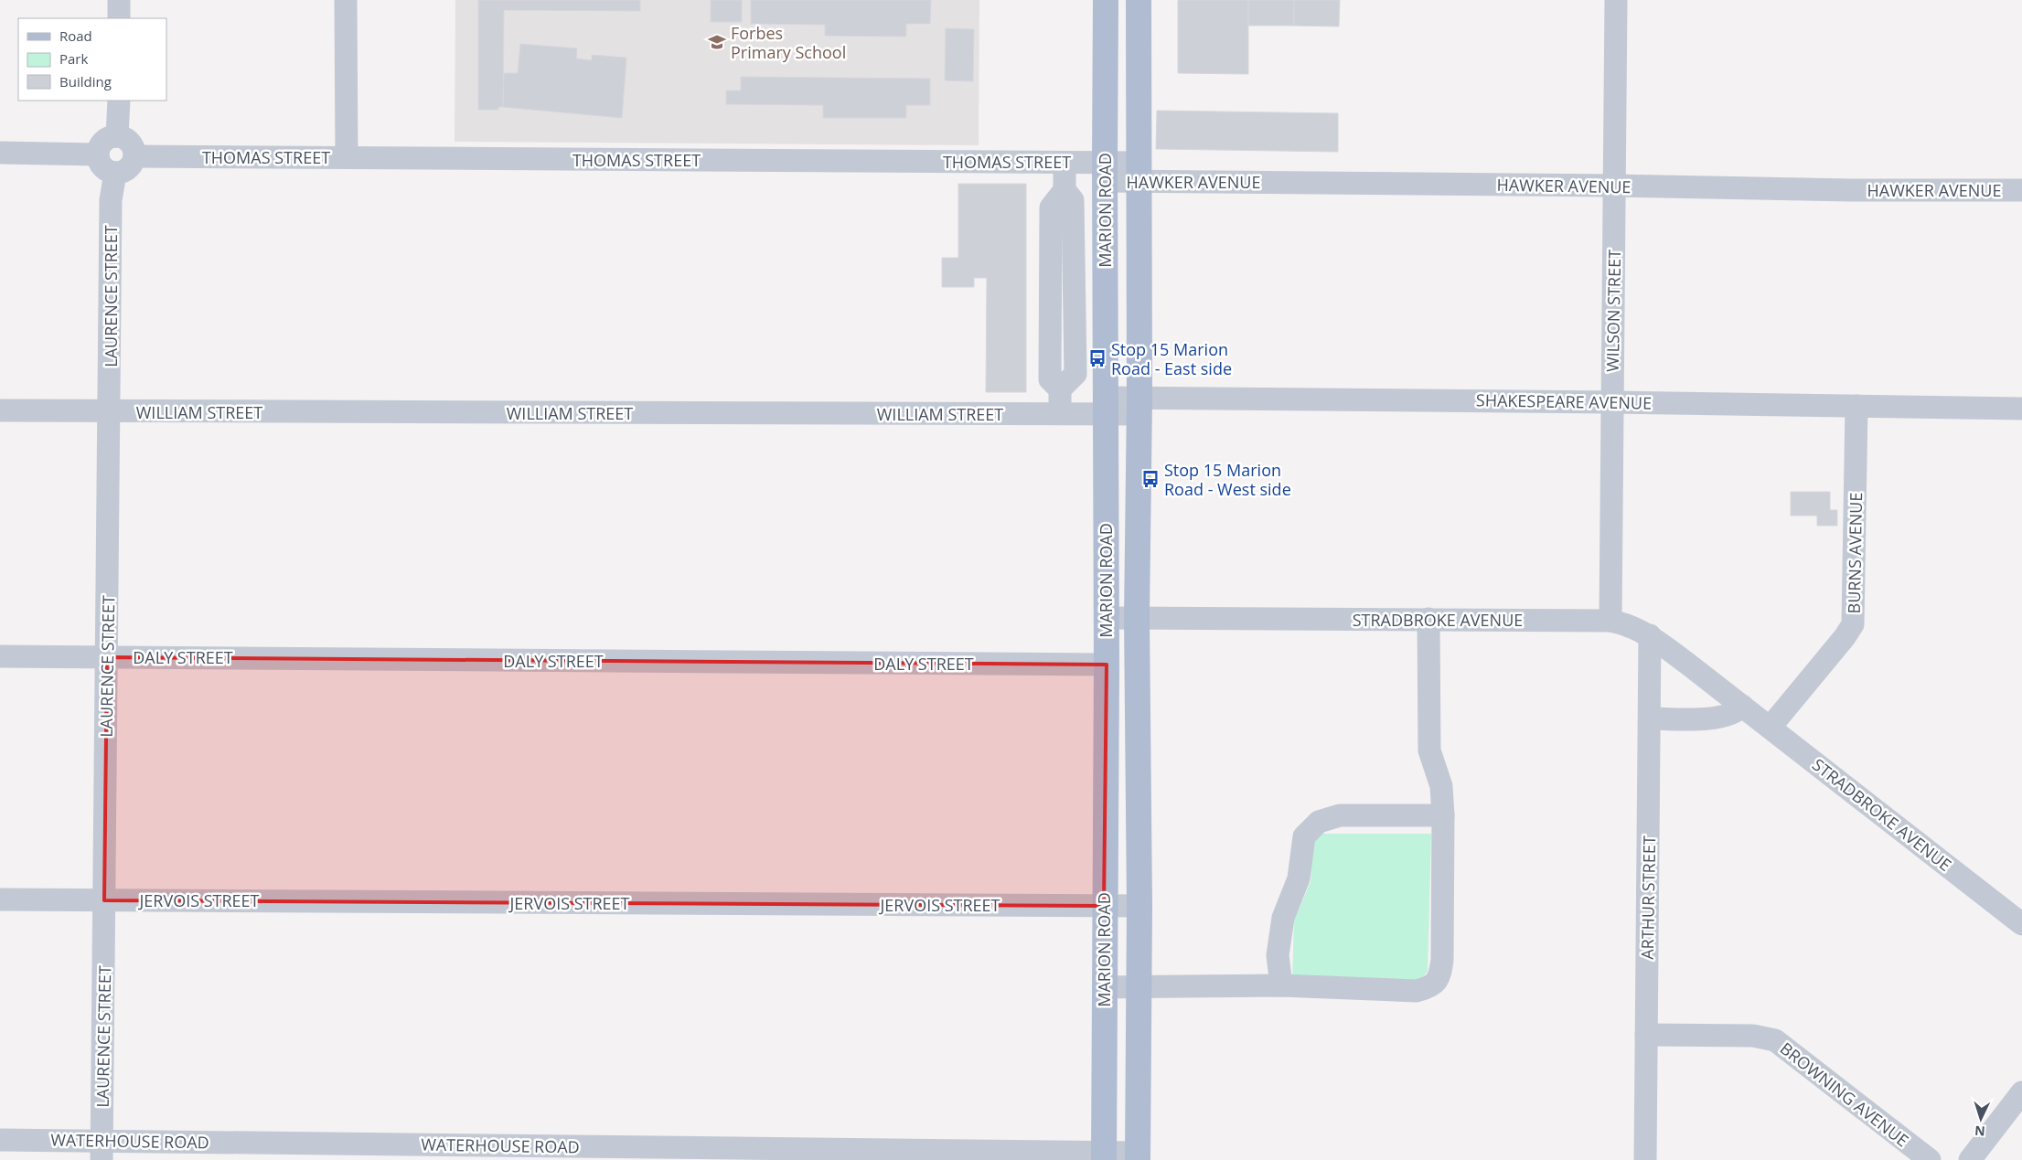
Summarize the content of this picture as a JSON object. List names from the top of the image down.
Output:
{
  "streets": {
    "main road": ["MARION ROAD"],
    "street": [
      "THOMAS STREET",
      "HAWKER AVENUE",
      "LAURENCE STREET",
      "WILSON STREET",
      "SHAKESPEARE AVENUE",
      "WILLIAM STREET",
      "BURNS AVENUE",
      "STRADBROKE AVENUE",
      "DALY STREET",
      "ARTHUR STREET",
      "JERVOIS STREET",
      "BROWNING AVENUE",
      "WATERHOUSE ROAD"
    ]
  },
  "crossings": [
    ["THOMAS STREET", "HAWKER AVENUE"],
    ["THOMAS STREET", "MARION ROAD"],
    ["THOMAS STREET", "LAURENCE STREET"],
    ["HAWKER AVENUE", "MARION ROAD"],
    ["HAWKER AVENUE", "WILSON STREET"],
    ["MARION ROAD", "SHAKESPEARE AVENUE"],
    ["MARION ROAD", "WILLIAM STREET"],
    ["MARION ROAD", "STRADBROKE AVENUE"],
    ["MARION ROAD", "DALY STREET"],
    ["MARION ROAD", "JERVOIS STREET"],
    ["MARION ROAD", "WATERHOUSE ROAD"],
    ["LAURENCE STREET", "WILLIAM STREET"],
    ["LAURENCE STREET", "DALY STREET"],
    ["LAURENCE STREET", "JERVOIS STREET"],
    ["LAURENCE STREET", "WATERHOUSE ROAD"],
    ["WILSON STREET", "SHAKESPEARE AVENUE"],
    ["WILSON STREET", "STRADBROKE AVENUE"],
    ["SHAKESPEARE AVENUE", "WILLIAM STREET"],
    ["SHAKESPEARE AVENUE", "BURNS AVENUE"],
    ["BURNS AVENUE", "STRADBROKE AVENUE"],
    ["STRADBROKE AVENUE", "ARTHUR STREET"],
    ["ARTHUR STREET", "BROWNING AVENUE"]
  ],
  "places": {
    "school or university": ["Forbes Primary School"],
    "bus stop": ["Stop 15 Marion Road - East side", "Stop 15 Marion Road - West side"]
  },
  "legend": ["Road", "Park", "Building"],
  "north": "bottom"
}
